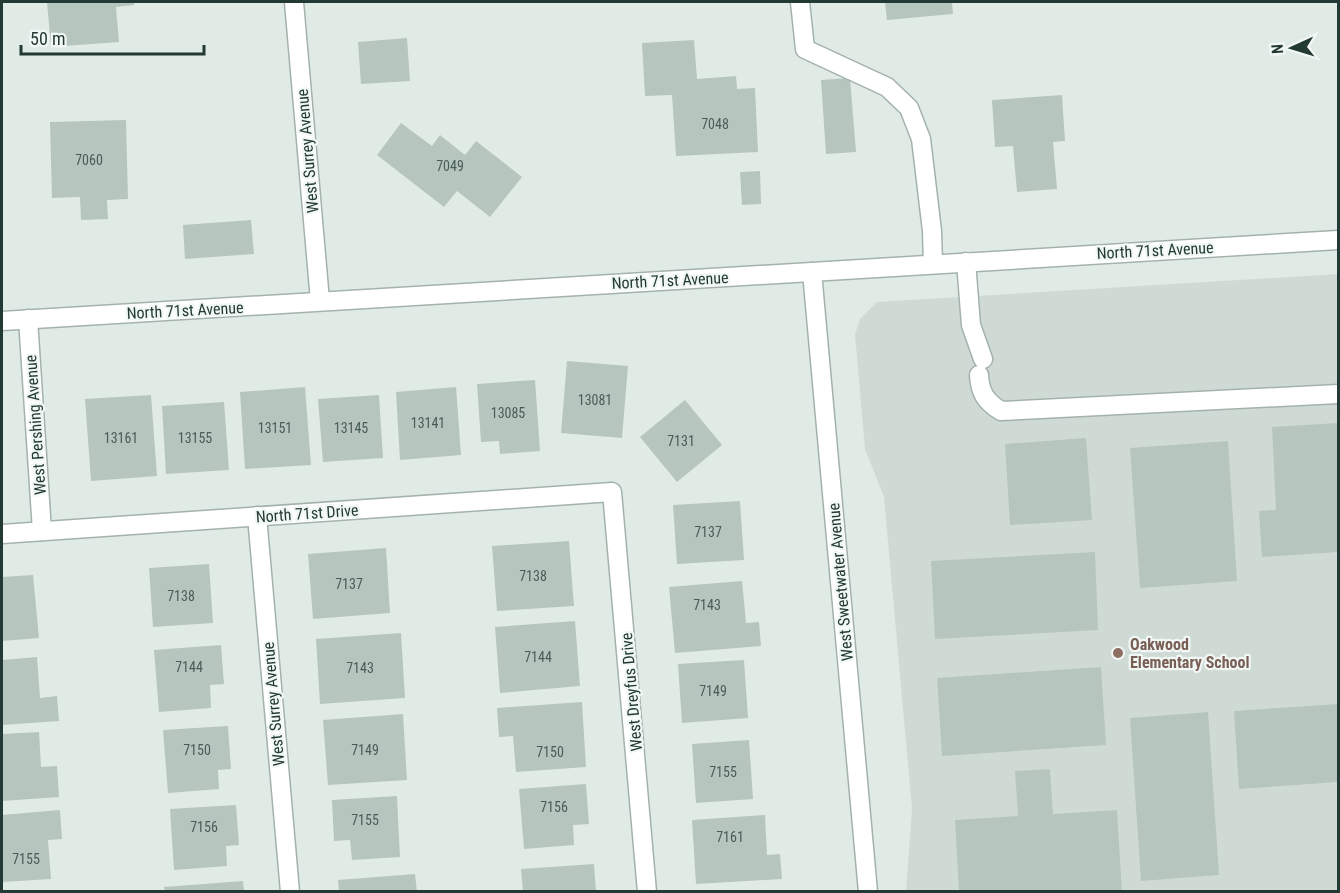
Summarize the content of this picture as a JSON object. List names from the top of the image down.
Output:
{
  "streets": {
    "street": [
      "West Surrey Avenue",
      "North 71st Avenue",
      "West Pershing Avenue",
      "North 71st Drive",
      "West Sweetwater Avenue",
      "West Dreyfus Drive"
    ]
  },
  "crossings": [
    ["West Surrey Avenue", "North 71st Avenue"],
    ["West Surrey Avenue", "North 71st Drive"],
    ["North 71st Avenue", "West Pershing Avenue"],
    ["North 71st Avenue", "West Sweetwater Avenue"],
    ["West Pershing Avenue", "North 71st Drive"],
    ["North 71st Drive", "West Dreyfus Drive"]
  ],
  "places": ["Oakwood Elementary School"],
  "house_numbers": [
    "7048",
    "7060",
    "7049",
    "13081",
    "13085",
    "13141",
    "13151",
    "13145",
    "13161",
    "13155",
    "7131",
    "7137",
    "7138",
    "7137",
    "7138",
    "7143",
    "7144",
    "7144",
    "7143",
    "7149",
    "7150",
    "7149",
    "7150",
    "7155",
    "7156",
    "7155",
    "7156",
    "7161",
    "7155"
  ],
  "scale_bar": "50 m",
  "north": "left"
}
